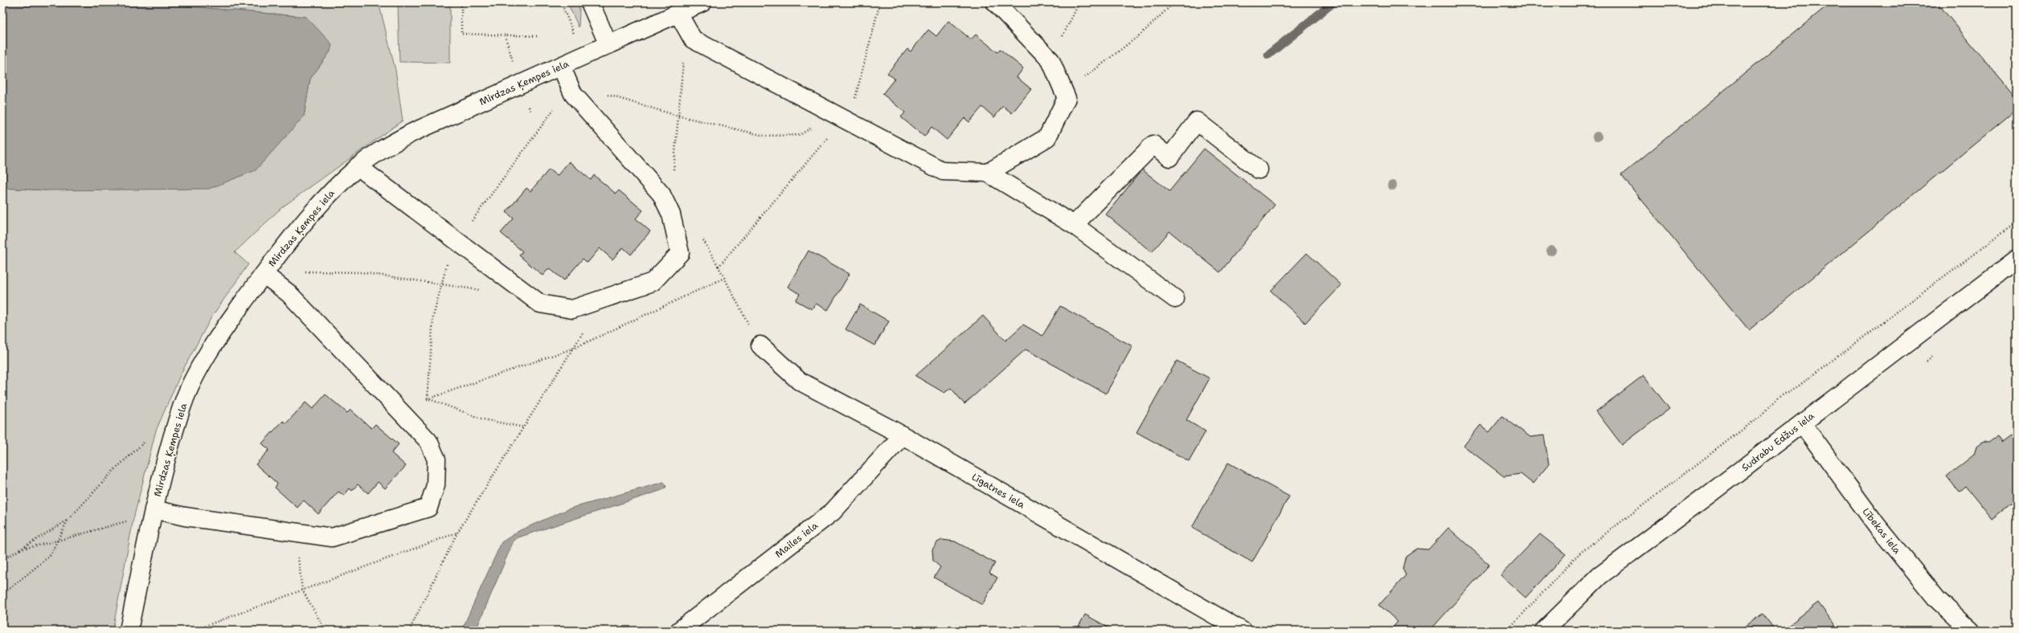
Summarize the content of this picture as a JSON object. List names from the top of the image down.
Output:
{
  "streets": {
    "street": [
      "Mirdzas Ķempes iela",
      "Sudrabu Edžus iela",
      "Līgatnes iela",
      "Lībekas iela",
      "Mailes iela"
    ]
  },
  "crossings": [
    ["Sudrabu Edžus iela", "Lībekas iela"],
    ["Līgatnes iela", "Mailes iela"]
  ]
}
